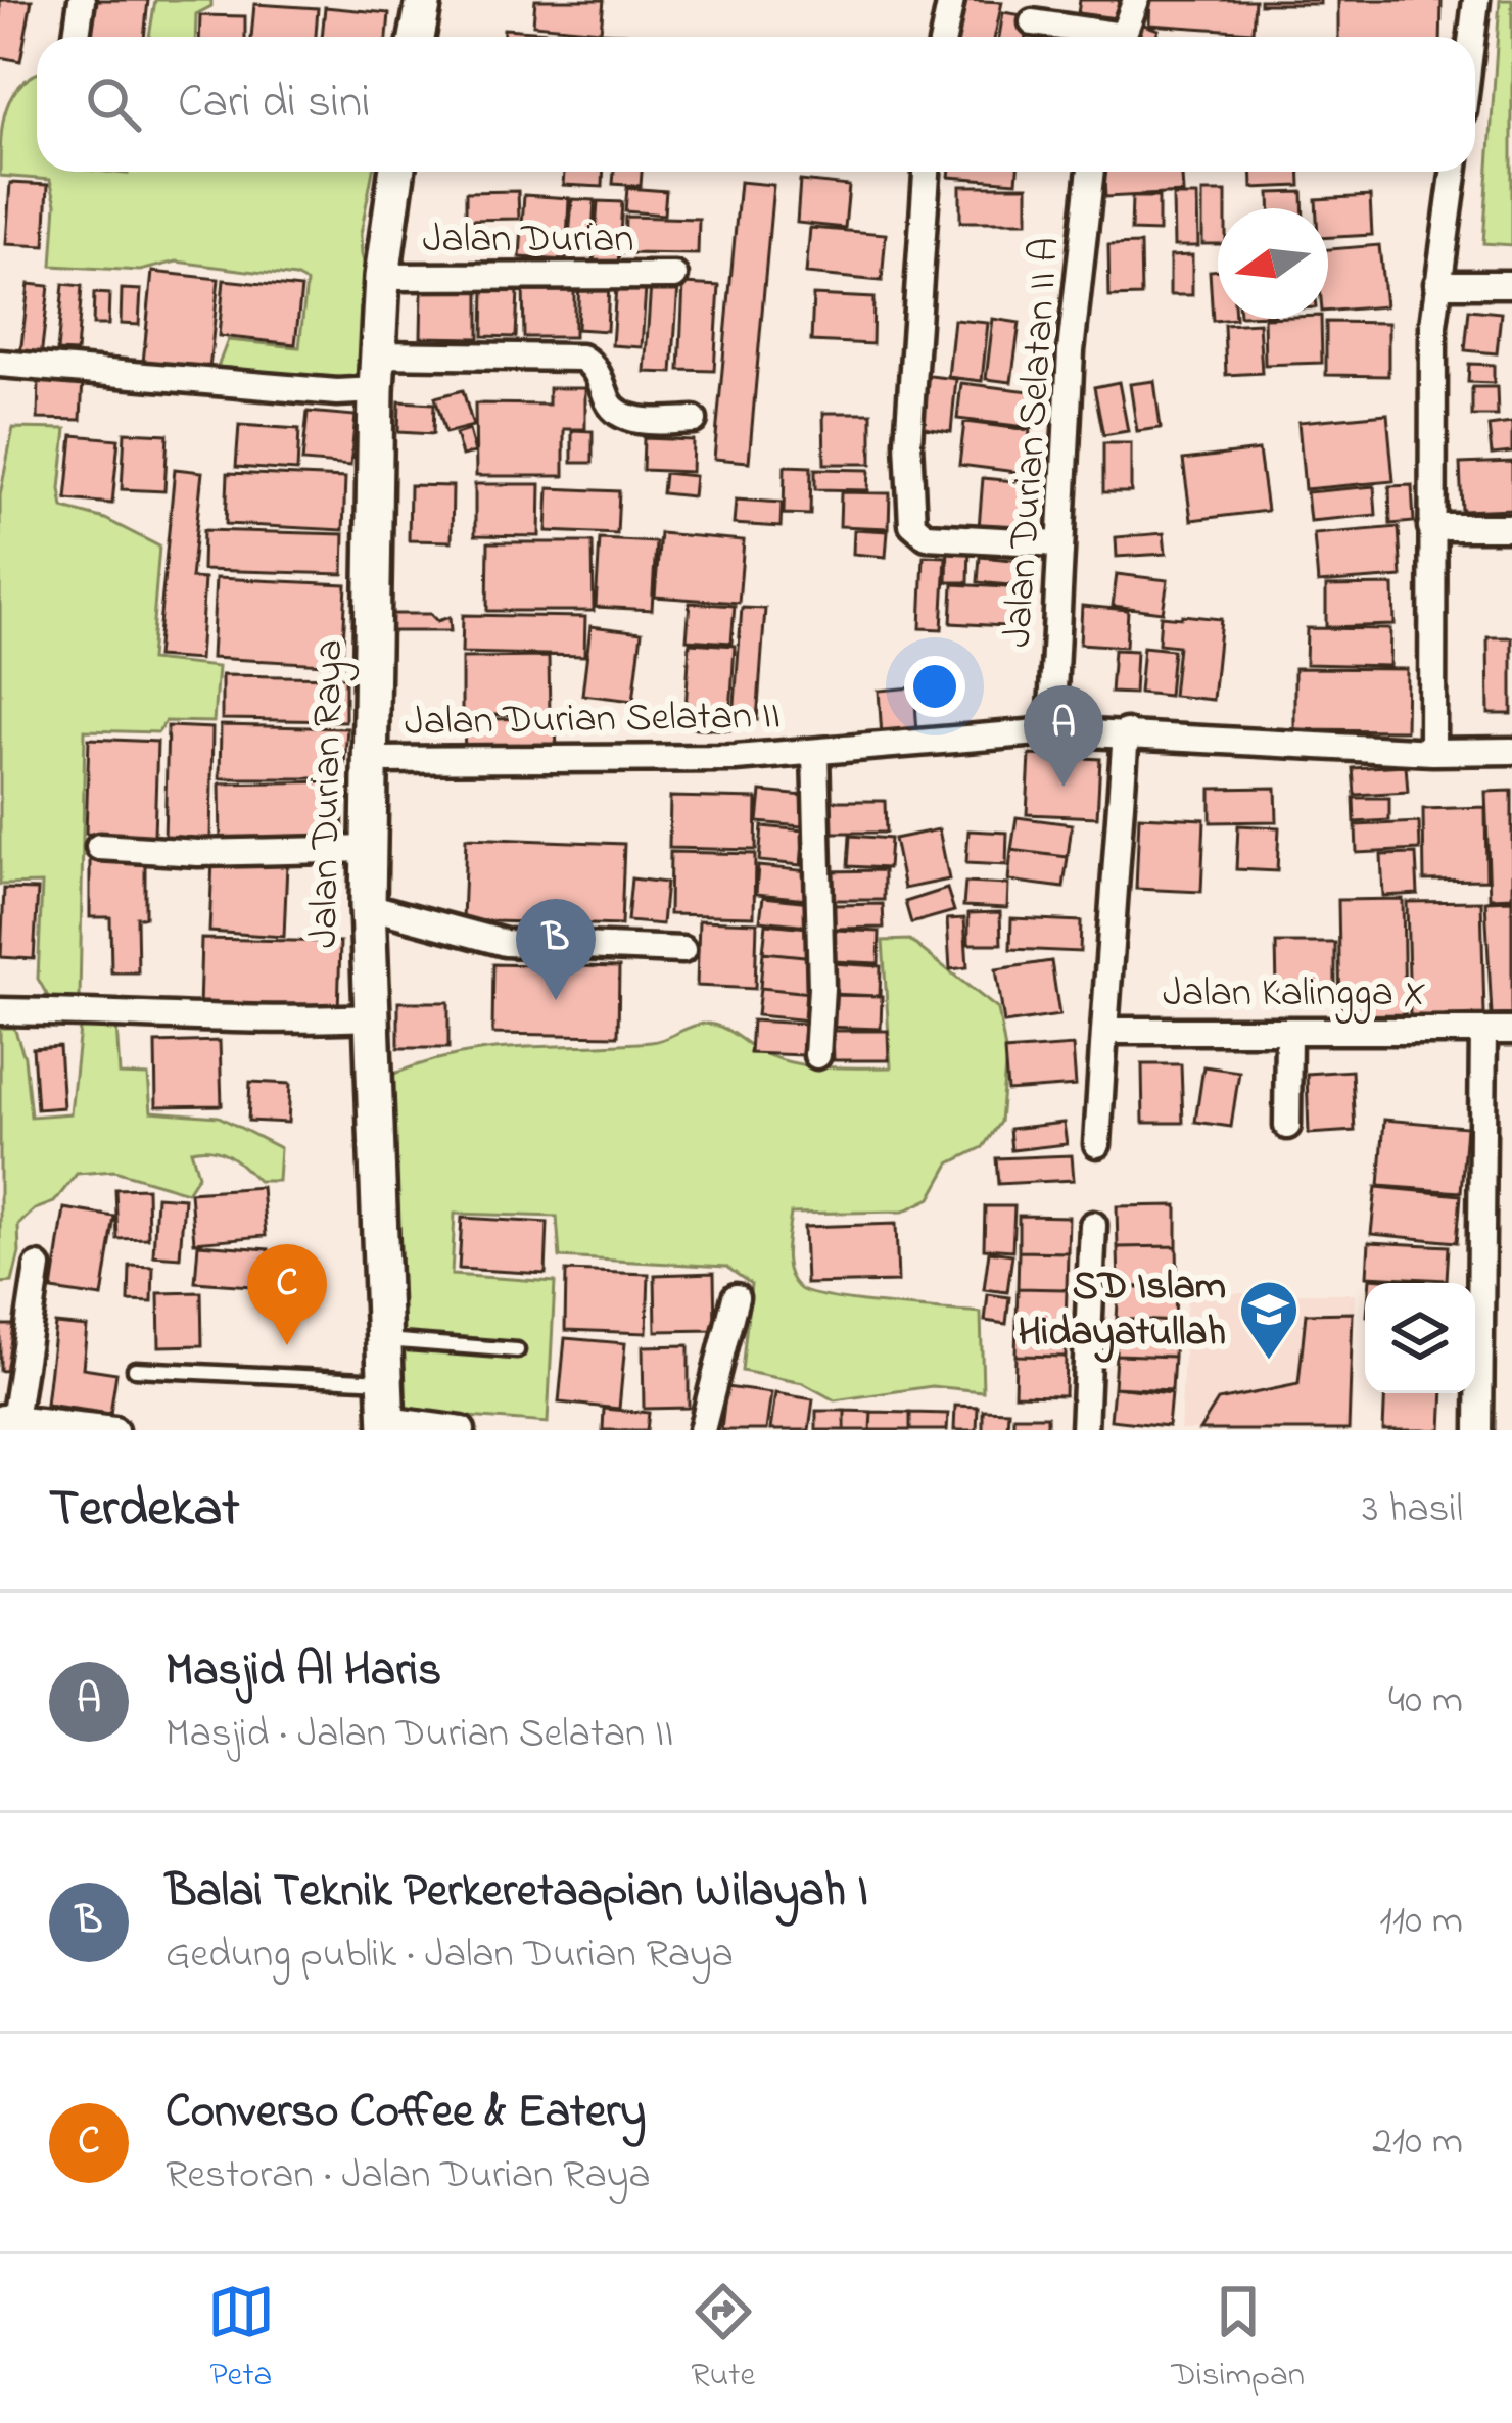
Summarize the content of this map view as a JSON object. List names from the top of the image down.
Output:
{
  "streets": {
    "main road": ["Jalan Durian Raya"],
    "street": [
      "Jalan Durian",
      "Jalan Durian Selatan II A",
      "Jalan Durian Selatan II",
      "Jalan Kalingga X"
    ]
  },
  "crossings": [
    ["Jalan Durian", "Jalan Durian Raya"],
    ["Jalan Durian Selatan II A", "Jalan Durian Selatan II"],
    ["Jalan Durian Selatan II", "Jalan Durian Raya"],
    ["Jalan Durian Selatan II", "Jalan Kalingga X"]
  ],
  "places": {
    "school or university": ["SD Islam Hidayatullah"]
  },
  "north": "left",
  "page": {
    "search": "Cari di sini",
    "pins": ["A", "B", "C"],
    "heading": ["Terdekat", "3 hasil"],
    "list": [
      {
        "mark": "A",
        "name": "Masjid Al Haris",
        "note": "Masjid · Jalan Durian Selatan II",
        "value": "40 m"
      },
      {
        "mark": "B",
        "name": "Balai Teknik Perkeretaapian Wilayah I",
        "note": "Gedung publik · Jalan Durian Raya",
        "value": "110 m"
      },
      {
        "mark": "C",
        "name": "Converso Coffee & Eatery",
        "note": "Restoran · Jalan Durian Raya",
        "value": "210 m"
      }
    ],
    "nav": ["Peta", "Rute", "Disimpan"]
  }
}
